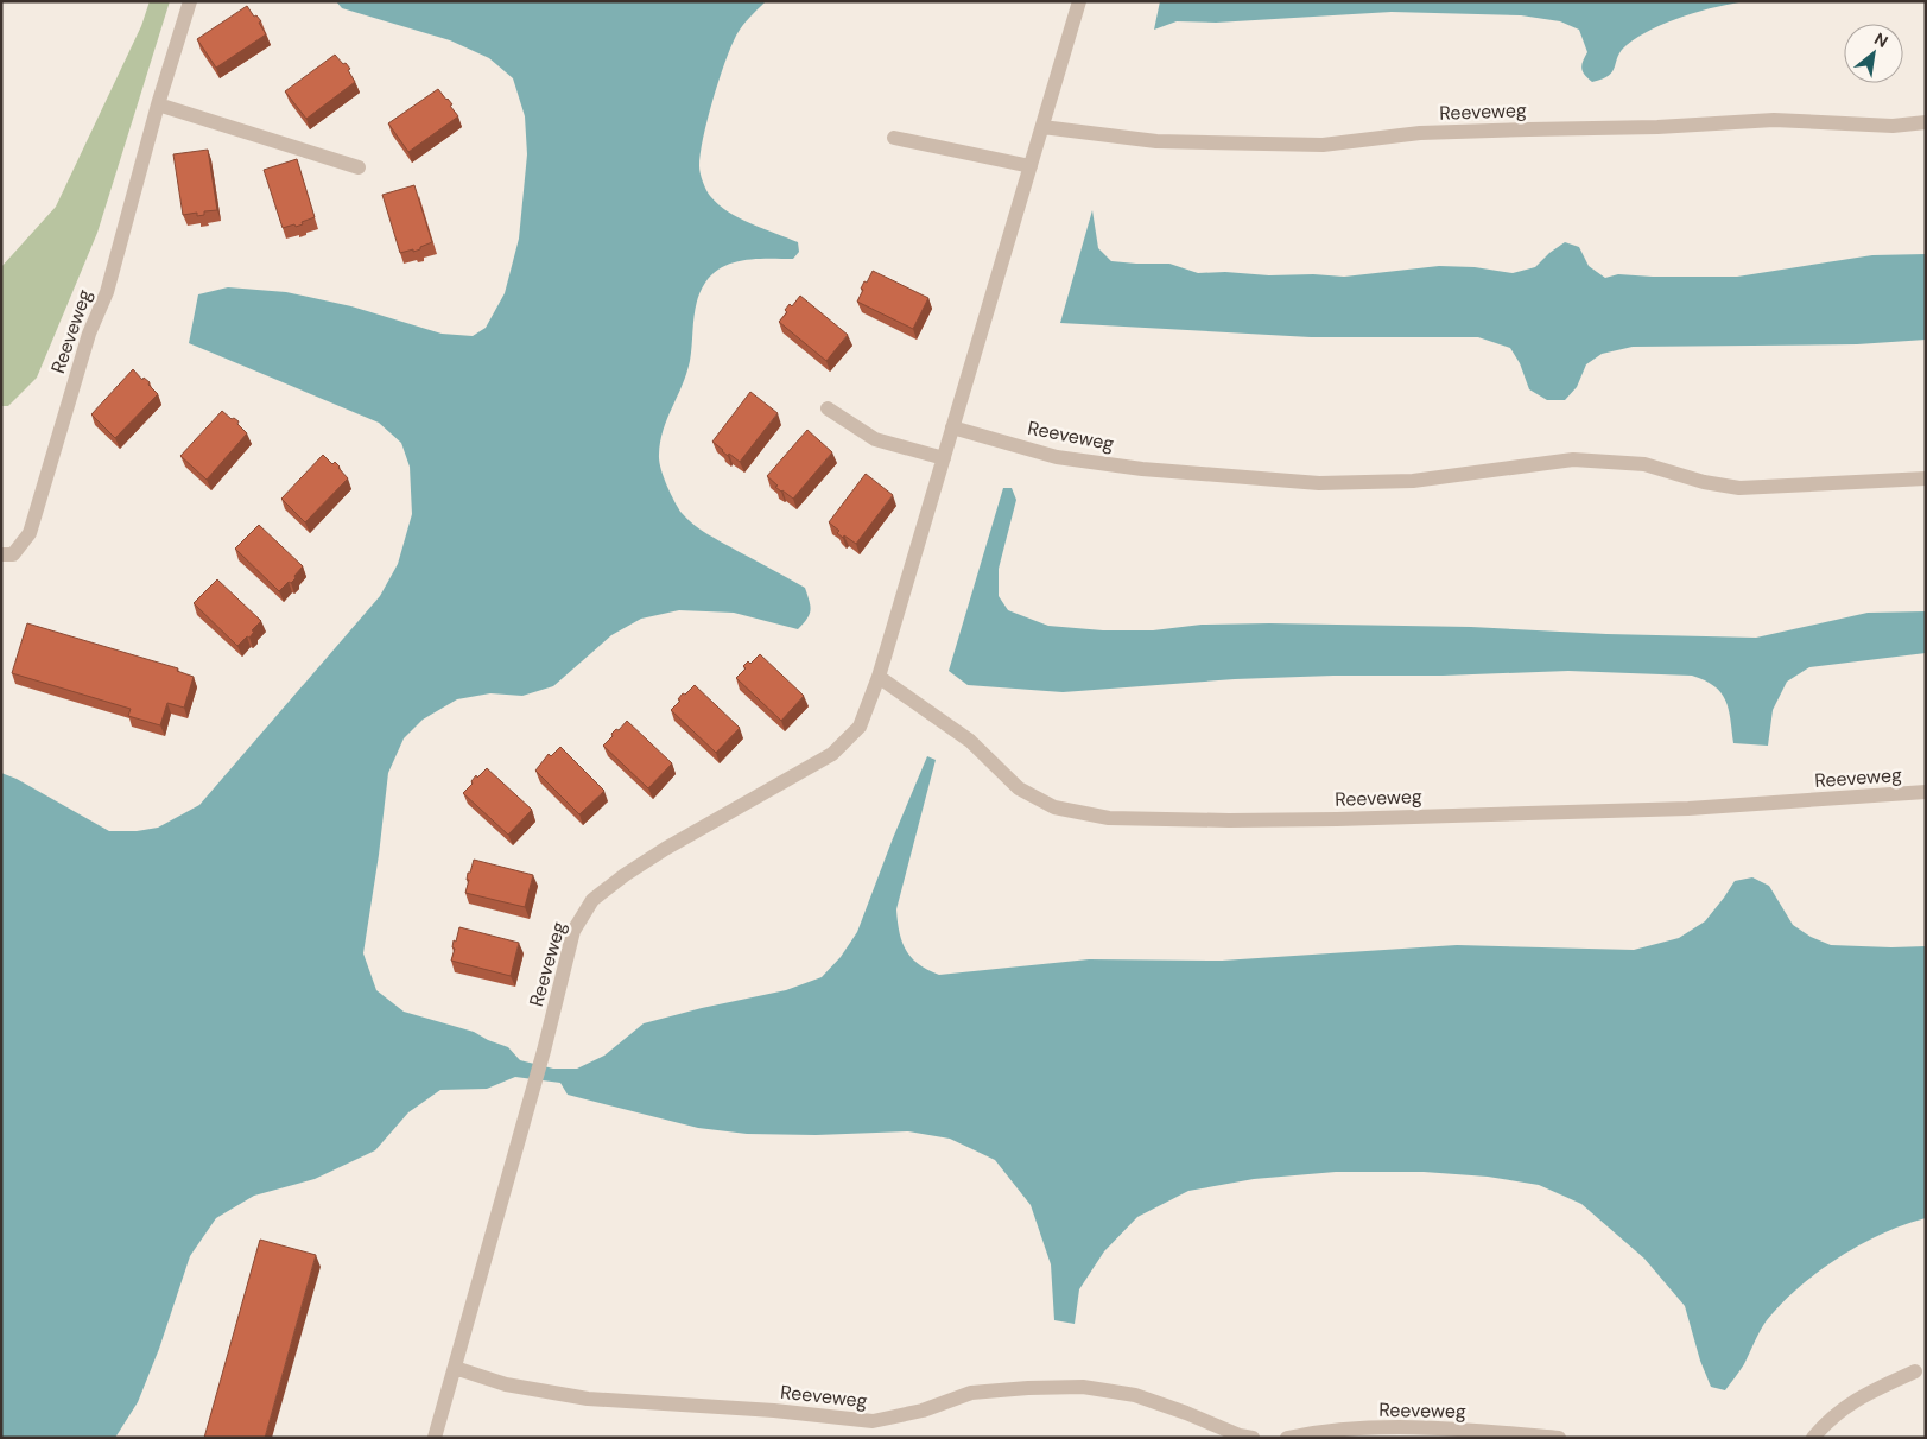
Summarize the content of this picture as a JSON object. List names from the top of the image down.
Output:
{
  "streets": {
    "lane": ["Reeveweg"]
  },
  "north": "top right"
}
